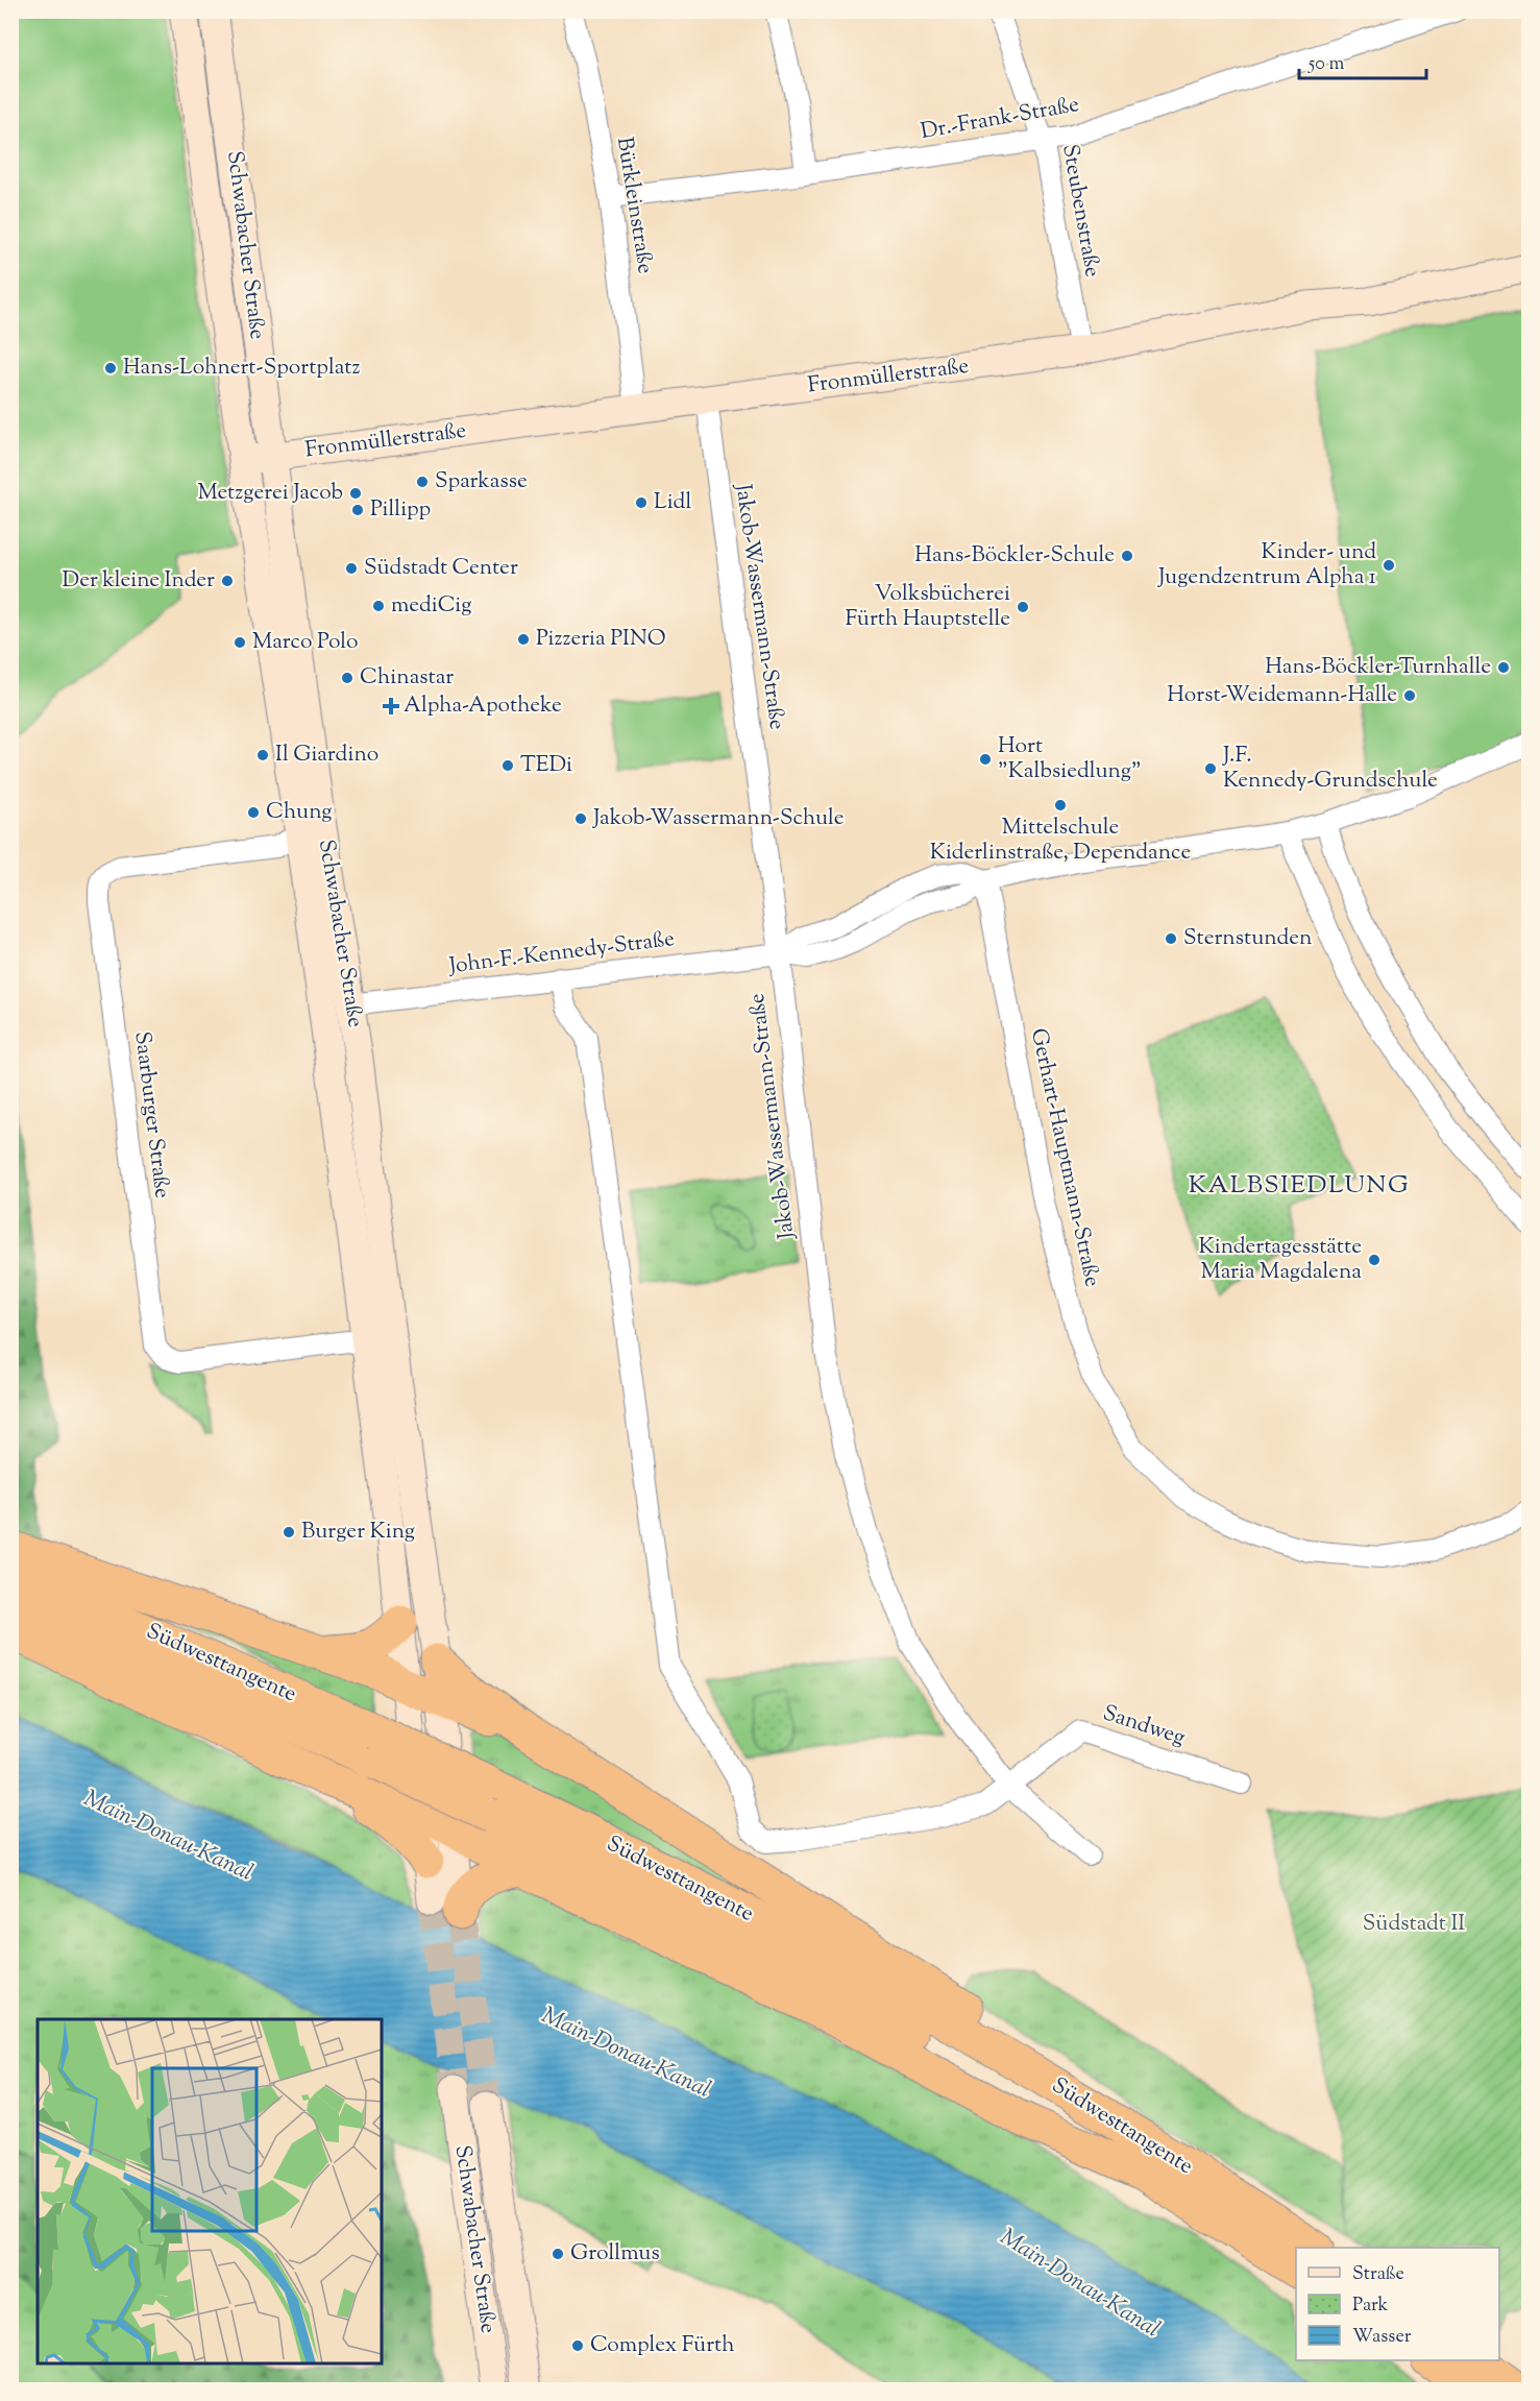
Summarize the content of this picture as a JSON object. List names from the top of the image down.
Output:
{
  "streets": {
    "highway": ["Südwesttangente"],
    "main road": ["Schwabacher Straße", "Fronmüllerstraße"],
    "street": [
      "Dr.-Frank-Straße",
      "Bürkleinstraße",
      "Steubenstraße",
      "Jakob-Wassermann-Straße",
      "John-F.-Kennedy-Straße",
      "Saarburger Straße",
      "Gerhart-Hauptmann-Straße",
      "Sandweg"
    ]
  },
  "crossings": [
    ["Dr.-Frank-Straße", "Bürkleinstraße"],
    ["Dr.-Frank-Straße", "Steubenstraße"],
    ["Bürkleinstraße", "Fronmüllerstraße"],
    ["Steubenstraße", "Fronmüllerstraße"],
    ["Schwabacher Straße", "Fronmüllerstraße"],
    ["Schwabacher Straße", "John-F.-Kennedy-Straße"],
    ["Schwabacher Straße", "Saarburger Straße"],
    ["Fronmüllerstraße", "Jakob-Wassermann-Straße"],
    ["Jakob-Wassermann-Straße", "John-F.-Kennedy-Straße"],
    ["Jakob-Wassermann-Straße", "Sandweg"],
    ["John-F.-Kennedy-Straße", "Gerhart-Hauptmann-Straße"]
  ],
  "districts": ["KALBSIEDLUNG"],
  "water": ["Main-Donau-Kanal"],
  "parks": ["Südstadt II"],
  "places": {
    "other": [
      "Hans-Lohnert-Sportplatz",
      "Sparkasse",
      "Metzgerei Jacob",
      "Lidl",
      "Pillipp",
      "Hans-Böckler-Schule",
      "Kinder- und Jugendzentrum Alpha 1",
      "Südstadt Center",
      "Der kleine Inder",
      "mediCig",
      "Volksbücherei Fürth Hauptstelle",
      "Pizzeria PINO",
      "Marco Polo",
      "Hans-Böckler-Turnhalle",
      "Chinastar",
      "Horst-Weidemann-Halle",
      "Il Giardino",
      "Hort \"Kalbsiedlung\"",
      "TEDi",
      "J.F. Kennedy-Grundschule",
      "Mittelschule Kiderlinstraße, Dependance",
      "Chung",
      "Jakob-Wassermann-Schule",
      "Sternstunden",
      "Kindertagesstätte Maria Magdalena",
      "Burger King",
      "Grollmus",
      "Complex Fürth"
    ],
    "health": ["Alpha-Apotheke"]
  },
  "legend": ["Straße", "Park", "Wasser"],
  "scale_bar": "50 m"
}
